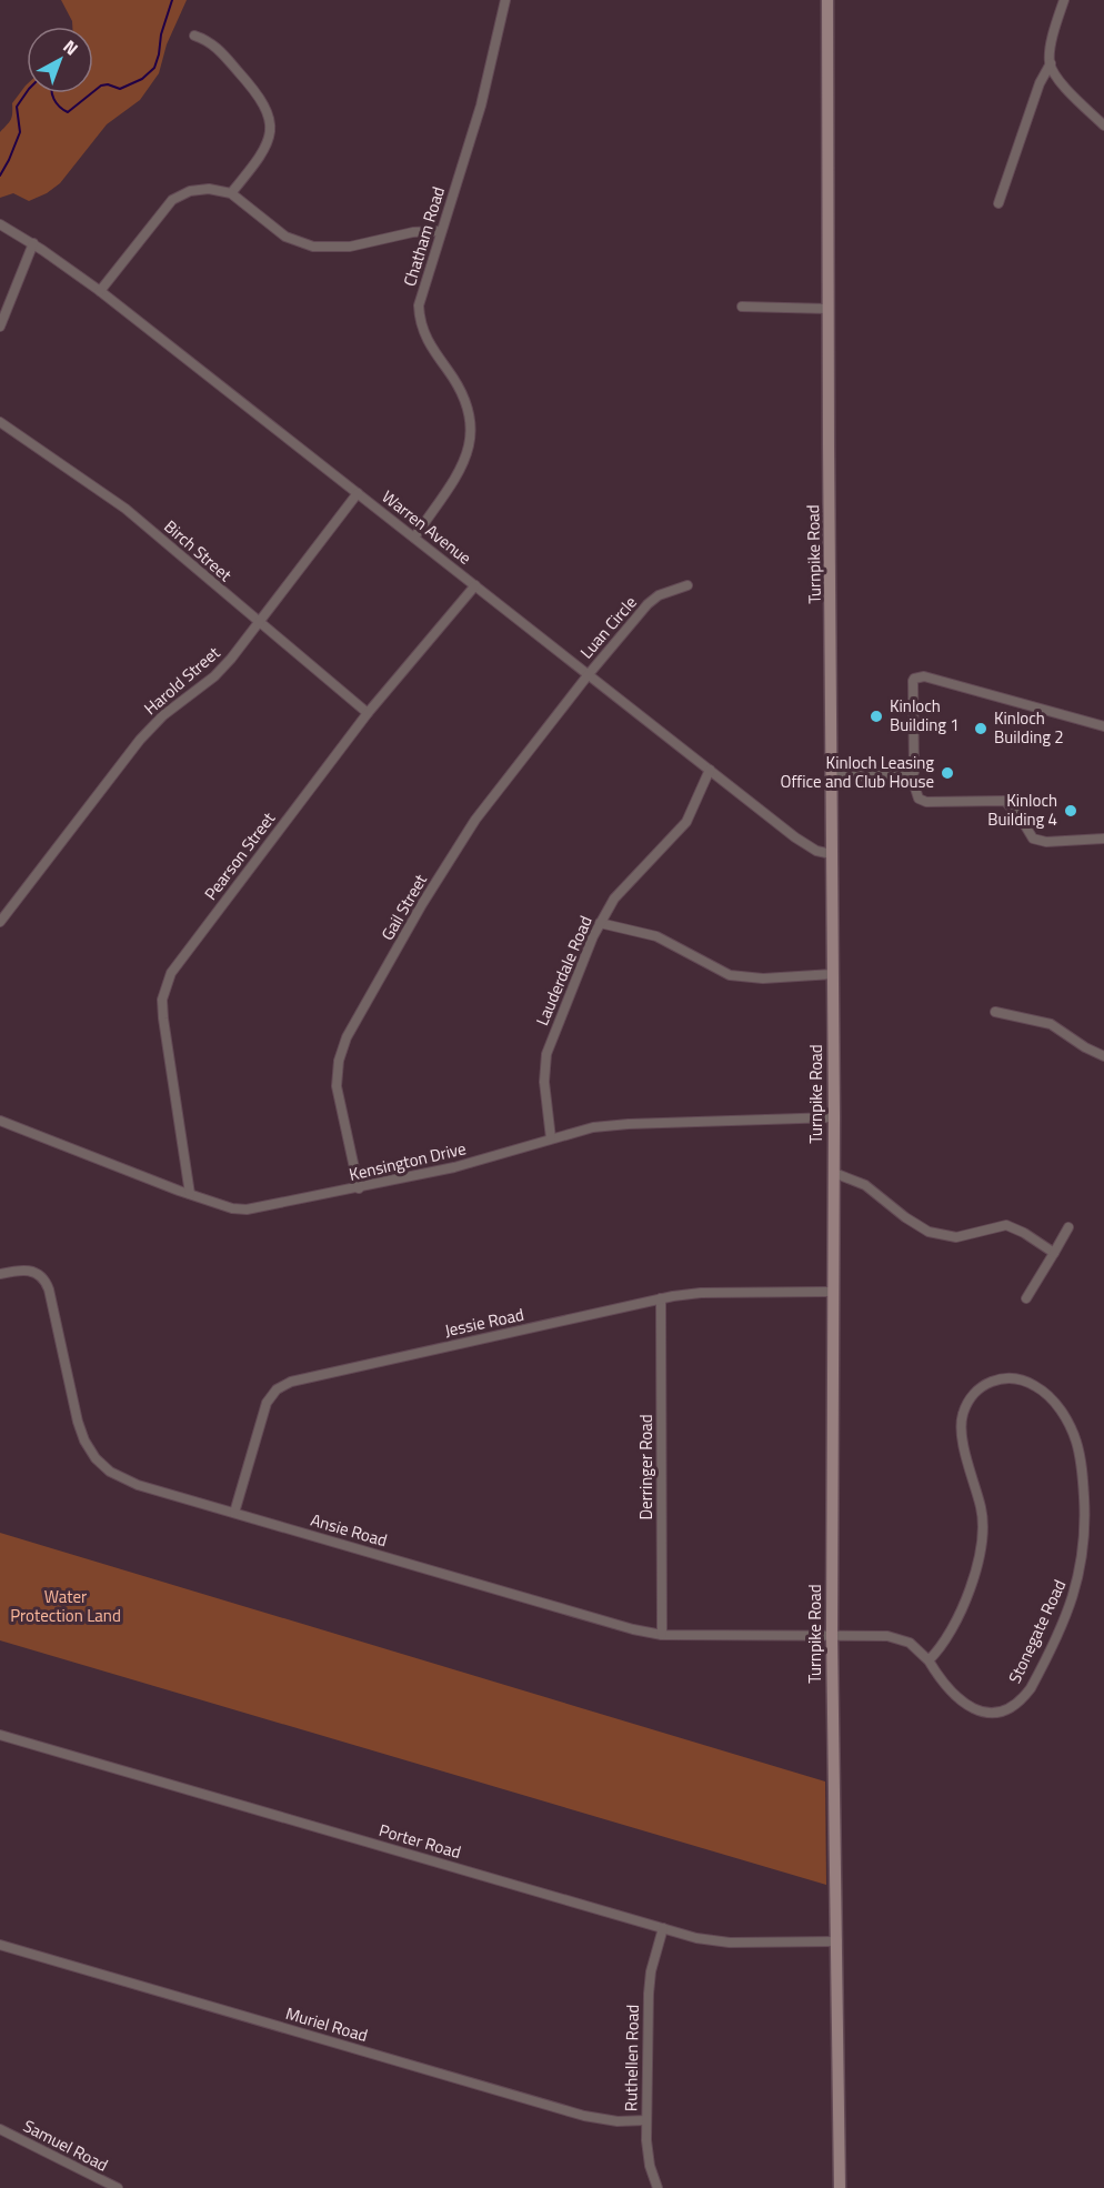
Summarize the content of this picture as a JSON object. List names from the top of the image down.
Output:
{
  "streets": {
    "main road": ["Turnpike Road"],
    "street": [
      "Chatham Road",
      "Warren Avenue",
      "Birch Street",
      "Luan Circle",
      "Harold Street",
      "Pearson Street",
      "Gail Street",
      "Lauderdale Road",
      "Kensington Drive",
      "Jessie Road",
      "Derringer Road",
      "Ansie Road",
      "Stonegate Road",
      "Porter Road",
      "Muriel Road",
      "Ruthellen Road",
      "Samuel Road"
    ]
  },
  "crossings": [
    ["Chatham Road", "Warren Avenue"],
    ["Warren Avenue", "Turnpike Road"],
    ["Warren Avenue", "Luan Circle"],
    ["Warren Avenue", "Harold Street"],
    ["Warren Avenue", "Pearson Street"],
    ["Warren Avenue", "Gail Street"],
    ["Warren Avenue", "Lauderdale Road"],
    ["Birch Street", "Harold Street"],
    ["Birch Street", "Pearson Street"],
    ["Turnpike Road", "Kensington Drive"],
    ["Turnpike Road", "Jessie Road"],
    ["Turnpike Road", "Ansie Road"],
    ["Turnpike Road", "Stonegate Road"],
    ["Turnpike Road", "Porter Road"],
    ["Luan Circle", "Gail Street"],
    ["Pearson Street", "Kensington Drive"],
    ["Gail Street", "Kensington Drive"],
    ["Lauderdale Road", "Kensington Drive"],
    ["Jessie Road", "Derringer Road"],
    ["Jessie Road", "Ansie Road"],
    ["Derringer Road", "Ansie Road"],
    ["Ansie Road", "Stonegate Road"],
    ["Porter Road", "Ruthellen Road"],
    ["Muriel Road", "Ruthellen Road"]
  ],
  "parks": ["Water Protection Land"],
  "places": [
    "Kinloch Building 1",
    "Kinloch Building 2",
    "Kinloch Leasing Office and Club House",
    "Kinloch Building 4"
  ],
  "north": "top right"
}
